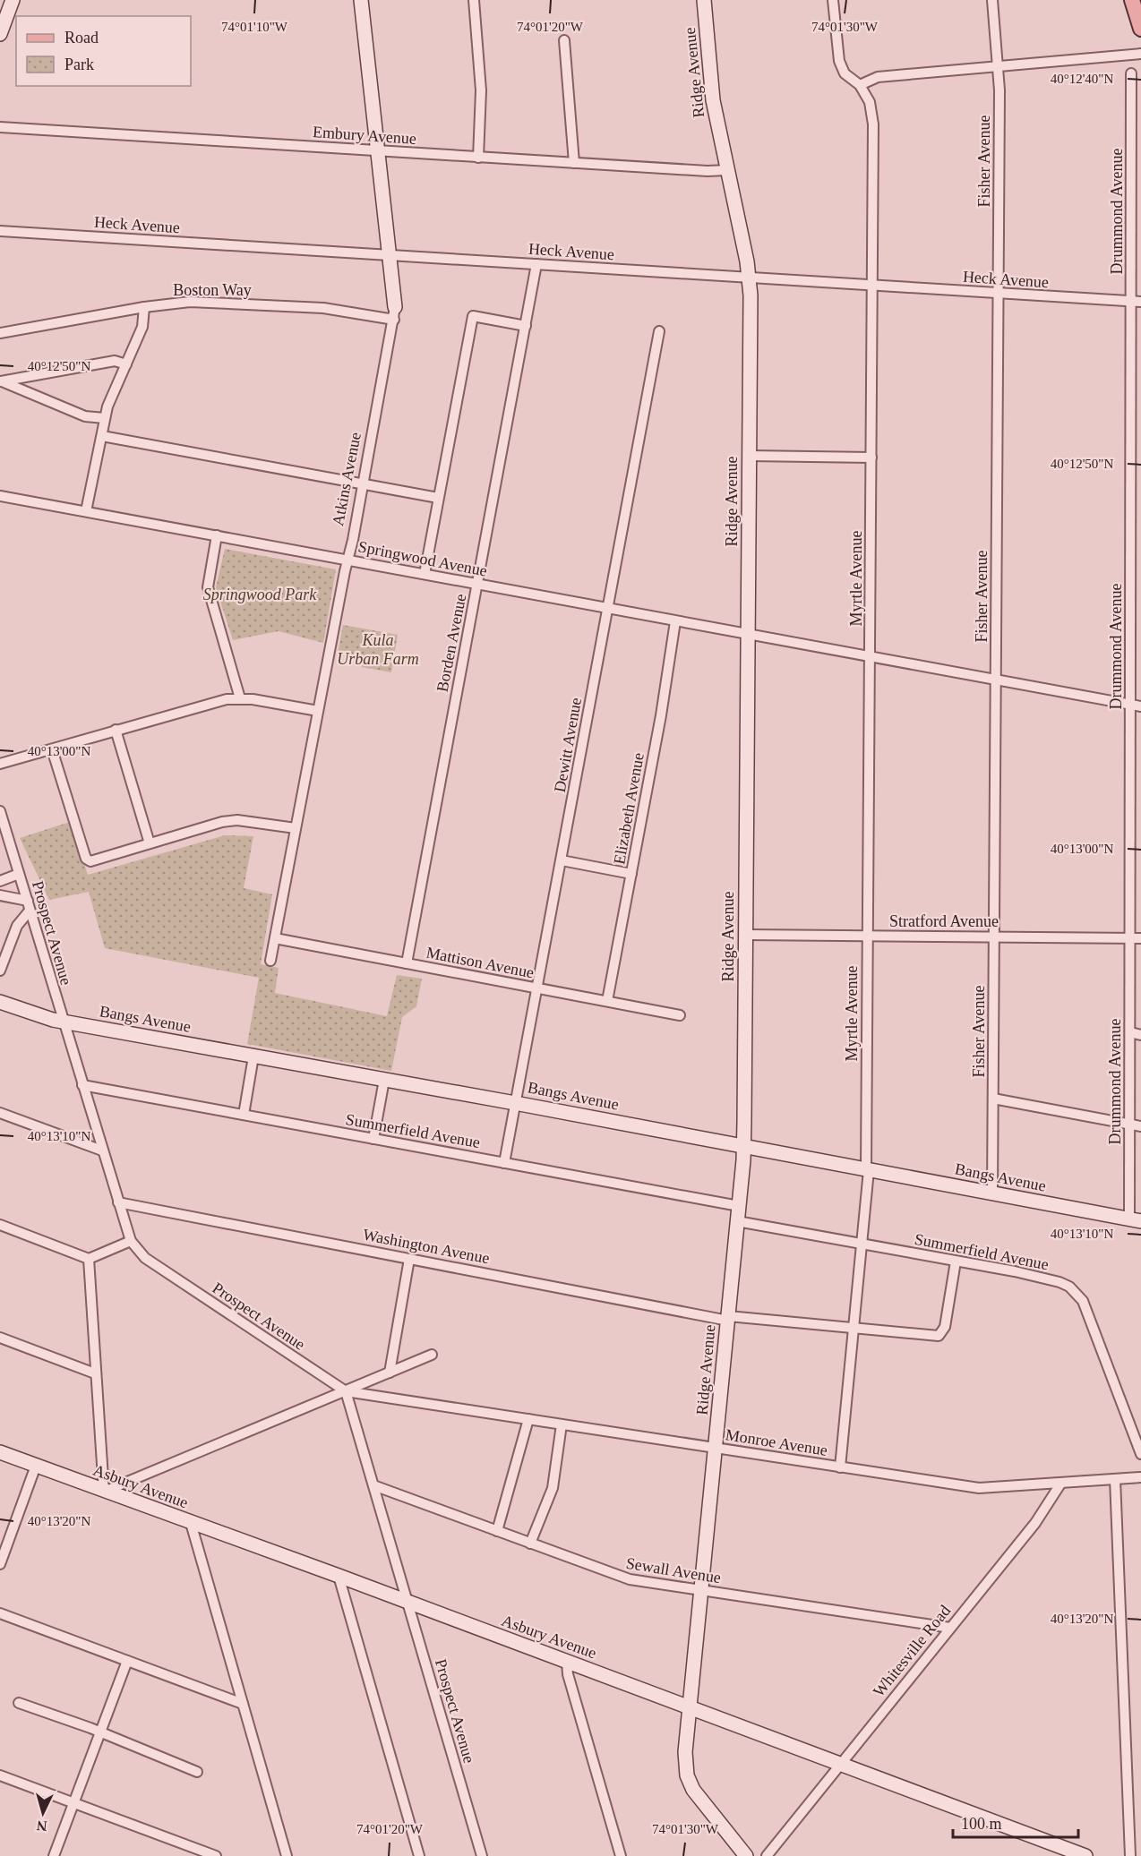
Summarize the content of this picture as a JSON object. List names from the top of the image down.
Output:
{
  "streets": {
    "street": [
      "Ridge Avenue",
      "Embury Avenue",
      "Fisher Avenue",
      "Drummond Avenue",
      "Heck Avenue",
      "Boston Way",
      "Atkins Avenue",
      "Springwood Avenue",
      "Myrtle Avenue",
      "Borden Avenue",
      "Dewitt Avenue",
      "Elizabeth Avenue",
      "Stratford Avenue",
      "Prospect Avenue",
      "Mattison Avenue",
      "Bangs Avenue",
      "Summerfield Avenue",
      "Washington Avenue",
      "Monroe Avenue",
      "Asbury Avenue",
      "Sewall Avenue",
      "Whitesville Road"
    ]
  },
  "crossings": [
    ["Ridge Avenue", "Embury Avenue"],
    ["Ridge Avenue", "Heck Avenue"],
    ["Ridge Avenue", "Springwood Avenue"],
    ["Ridge Avenue", "Stratford Avenue"],
    ["Ridge Avenue", "Bangs Avenue"],
    ["Ridge Avenue", "Summerfield Avenue"],
    ["Ridge Avenue", "Washington Avenue"],
    ["Ridge Avenue", "Monroe Avenue"],
    ["Ridge Avenue", "Asbury Avenue"],
    ["Ridge Avenue", "Sewall Avenue"],
    ["Embury Avenue", "Atkins Avenue"],
    ["Fisher Avenue", "Heck Avenue"],
    ["Fisher Avenue", "Springwood Avenue"],
    ["Fisher Avenue", "Stratford Avenue"],
    ["Fisher Avenue", "Bangs Avenue"],
    ["Drummond Avenue", "Heck Avenue"],
    ["Drummond Avenue", "Springwood Avenue"],
    ["Drummond Avenue", "Stratford Avenue"],
    ["Drummond Avenue", "Bangs Avenue"],
    ["Heck Avenue", "Atkins Avenue"],
    ["Heck Avenue", "Myrtle Avenue"],
    ["Heck Avenue", "Borden Avenue"],
    ["Boston Way", "Atkins Avenue"],
    ["Atkins Avenue", "Springwood Avenue"],
    ["Atkins Avenue", "Mattison Avenue"],
    ["Springwood Avenue", "Myrtle Avenue"],
    ["Springwood Avenue", "Borden Avenue"],
    ["Springwood Avenue", "Dewitt Avenue"],
    ["Springwood Avenue", "Elizabeth Avenue"],
    ["Myrtle Avenue", "Stratford Avenue"],
    ["Myrtle Avenue", "Bangs Avenue"],
    ["Myrtle Avenue", "Summerfield Avenue"],
    ["Myrtle Avenue", "Washington Avenue"],
    ["Myrtle Avenue", "Monroe Avenue"],
    ["Borden Avenue", "Mattison Avenue"],
    ["Dewitt Avenue", "Mattison Avenue"],
    ["Dewitt Avenue", "Bangs Avenue"],
    ["Dewitt Avenue", "Summerfield Avenue"],
    ["Elizabeth Avenue", "Mattison Avenue"],
    ["Prospect Avenue", "Bangs Avenue"],
    ["Prospect Avenue", "Summerfield Avenue"],
    ["Prospect Avenue", "Washington Avenue"],
    ["Prospect Avenue", "Monroe Avenue"],
    ["Prospect Avenue", "Asbury Avenue"],
    ["Prospect Avenue", "Sewall Avenue"],
    ["Summerfield Avenue", "Washington Avenue"],
    ["Monroe Avenue", "Whitesville Road"],
    ["Asbury Avenue", "Whitesville Road"],
    ["Sewall Avenue", "Whitesville Road"]
  ],
  "parks": ["Springwood Park", "Kula Urban Farm"],
  "legend": ["Road", "Park"],
  "scale_bar": "100 m",
  "north": "bottom",
  "coordinates": [
    "74°01'10\"W",
    "74°01'20\"W",
    "74°01'30\"W",
    "40°12'40\"N",
    "40°12'50\"N",
    "40°13'00\"N",
    "40°13'10\"N",
    "40°13'20\"N"
  ]
}
